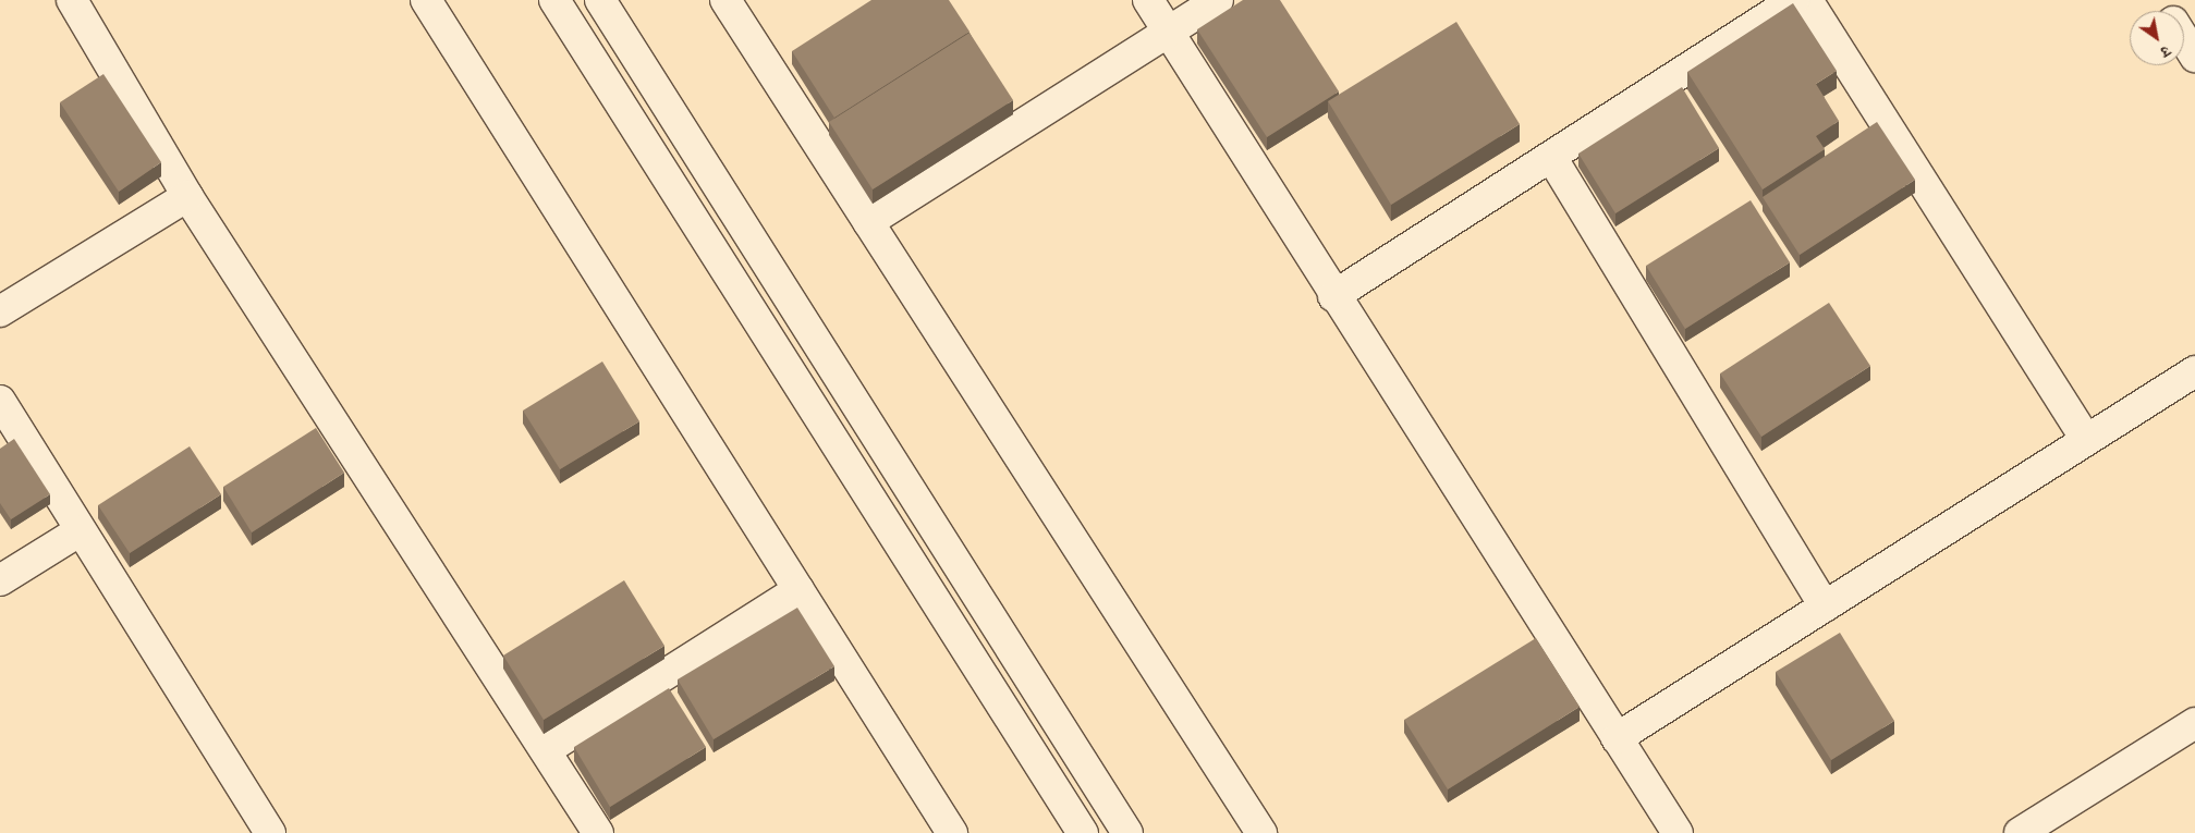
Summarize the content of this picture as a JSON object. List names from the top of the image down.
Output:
{
  "north": "bottom right"
}
